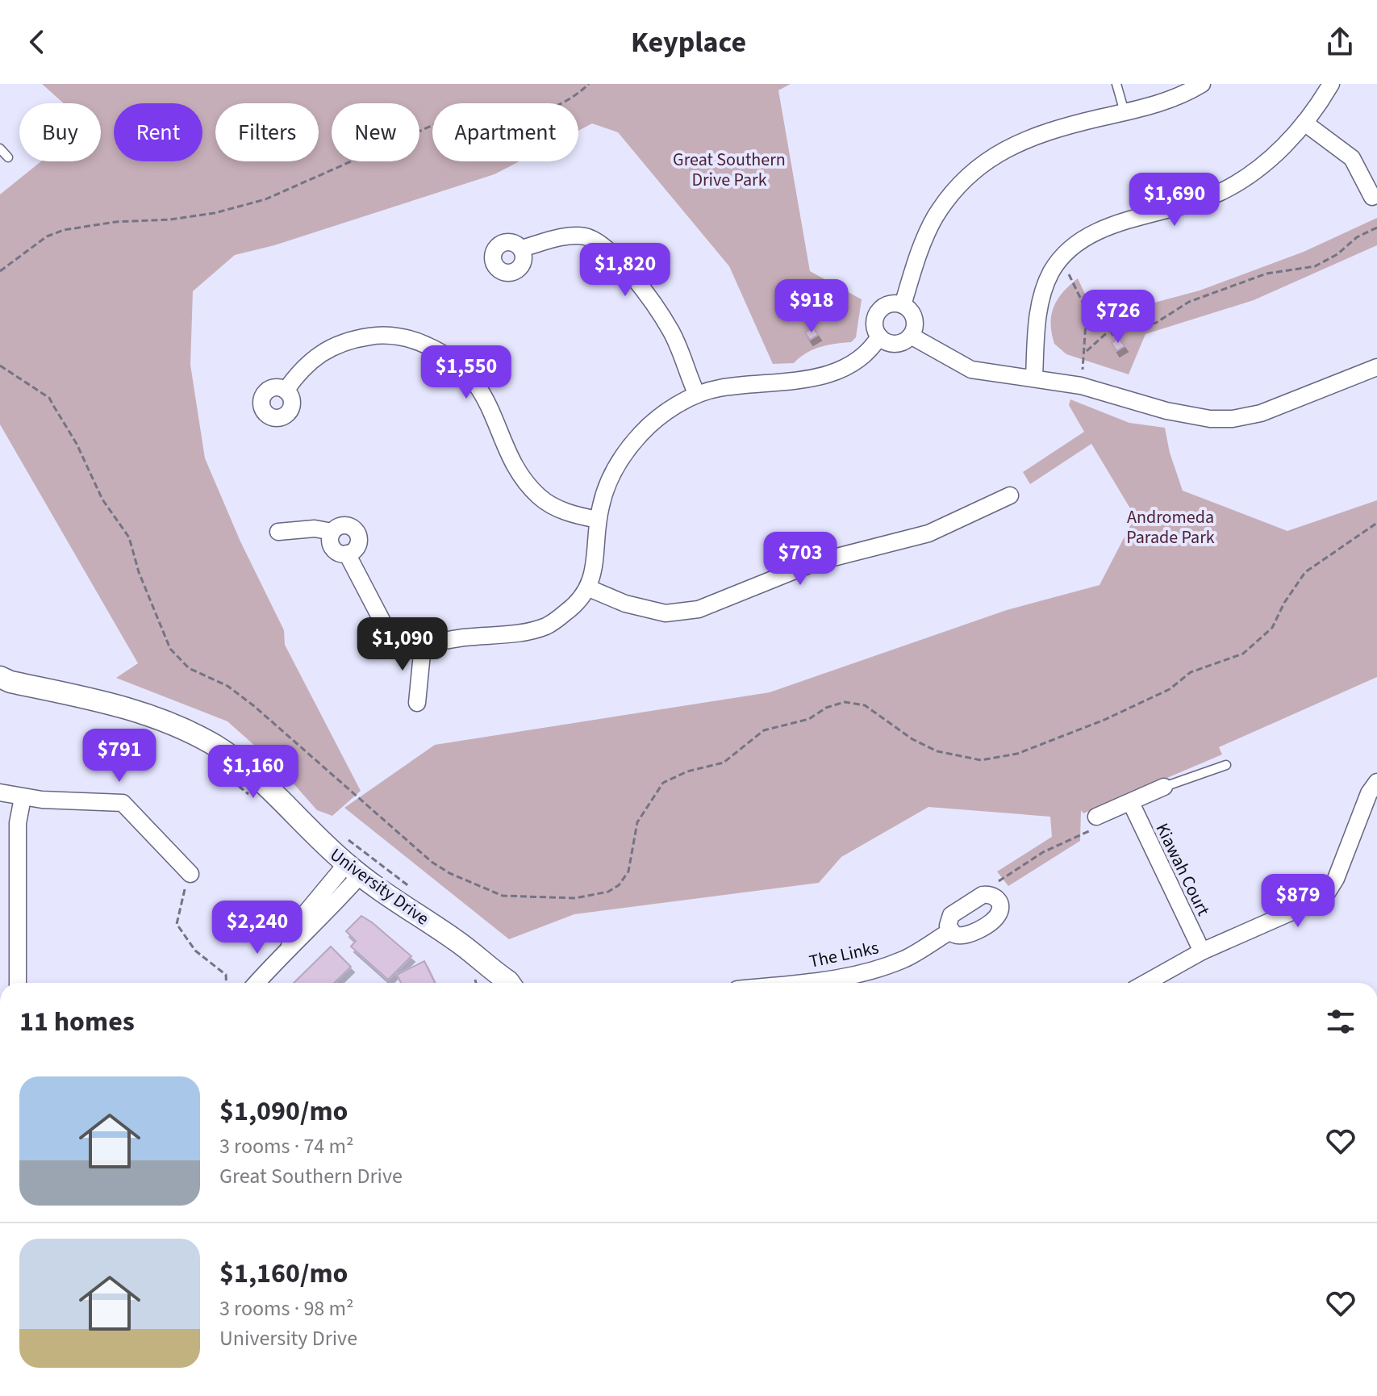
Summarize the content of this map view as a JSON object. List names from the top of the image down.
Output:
{
  "streets": {
    "street": ["Kiawah Court", "University Drive", "The Links"]
  },
  "parks": ["Great Southern Drive Park", "Andromeda Parade Park"],
  "page": {
    "header": "Keyplace",
    "chip": [
      "Buy",
      "Rent",
      "Filters",
      "New",
      "Apartment"
    ],
    "price": [
      "$1,690",
      "$1,820",
      "$918",
      "$726",
      "$1,550",
      "$703",
      "$1,090",
      "$791",
      "$1,160",
      "$879",
      "$2,240"
    ],
    "heading": "11 homes",
    "list": [
      {
        "name": "$1,090/mo",
        "note": "3 rooms · 74 m² · Great Southern Drive"
      },
      {
        "name": "$1,160/mo",
        "note": "3 rooms · 98 m² · University Drive"
      }
    ]
  }
}
